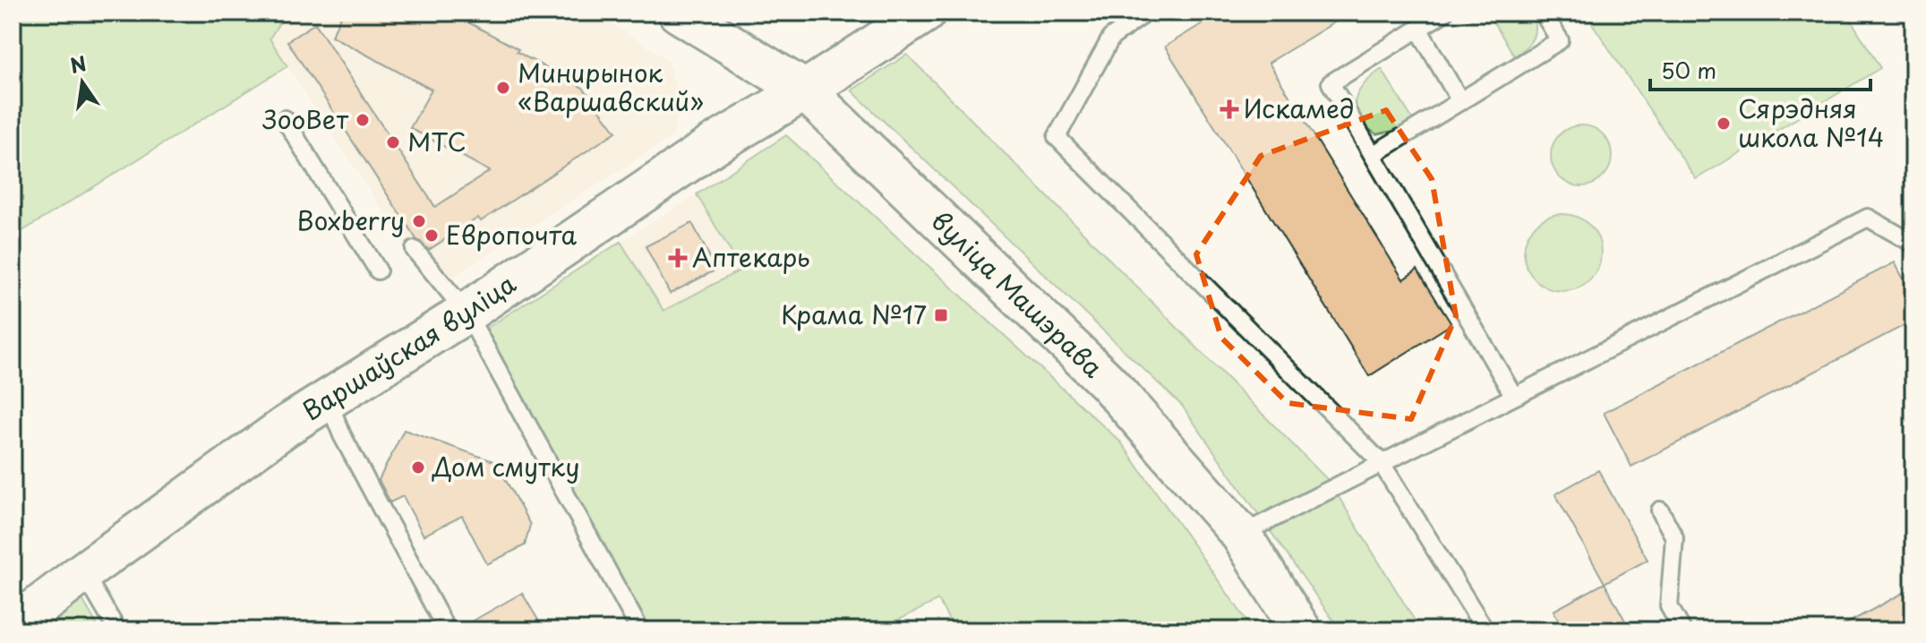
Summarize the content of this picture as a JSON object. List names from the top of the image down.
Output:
{
  "streets": {
    "street": ["вуліца Машэрава", "Варшаўская вуліца"]
  },
  "crossings": [
    ["вуліца Машэрава", "Варшаўская вуліца"]
  ],
  "places": {
    "other": [
      "Минирынок «Варшавский»",
      "ЗооВет",
      "Сярэдняя школа №14",
      "МТС",
      "Boxberry",
      "Европочта",
      "Дом смутку"
    ],
    "health": ["Искамед", "Аптекарь"],
    "transit": ["Крама №17"]
  },
  "scale_bar": "50 m",
  "north": "top"
}
